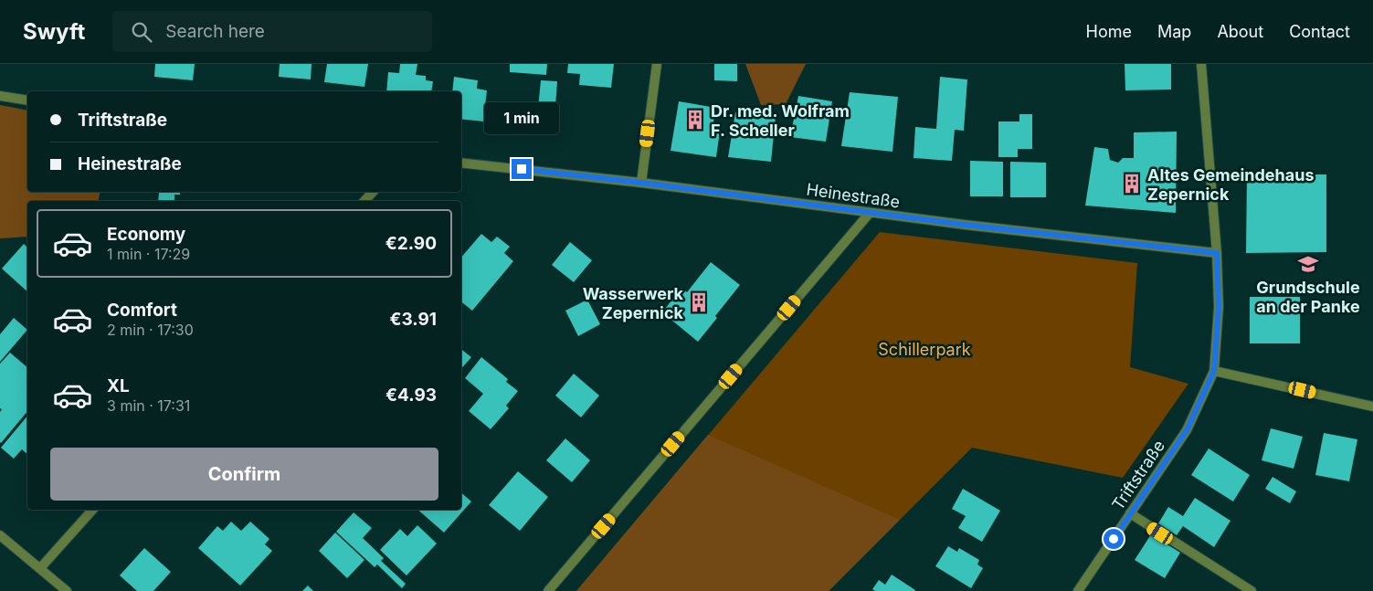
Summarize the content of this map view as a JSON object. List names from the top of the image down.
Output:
{
  "streets": {
    "street": ["Heinestraße", "Triftstraße"]
  },
  "parks": ["Schillerpark"],
  "places": {
    "building": ["Dr. med. Wolfram F. Scheller", "Altes Gemeindehaus Zepernick", "Wasserwerk Zepernick"],
    "school or university": ["Grundschule an der Panke"]
  },
  "page": {
    "header": "Swyft",
    "search": "Search here",
    "nav": [
      "Home",
      "Map",
      "About",
      "Contact"
    ],
    "banner": ["Triftstraße", "Heinestraße"],
    "bubble": "1 min",
    "list": [
      {
        "name": "Economy",
        "note": "1 min · 17:29",
        "value": "€2.90"
      },
      {
        "name": "Comfort",
        "note": "2 min · 17:30",
        "value": "€3.91"
      },
      {
        "name": "XL",
        "note": "3 min · 17:31",
        "value": "€4.93"
      }
    ],
    "buttons": "Confirm"
  }
}
